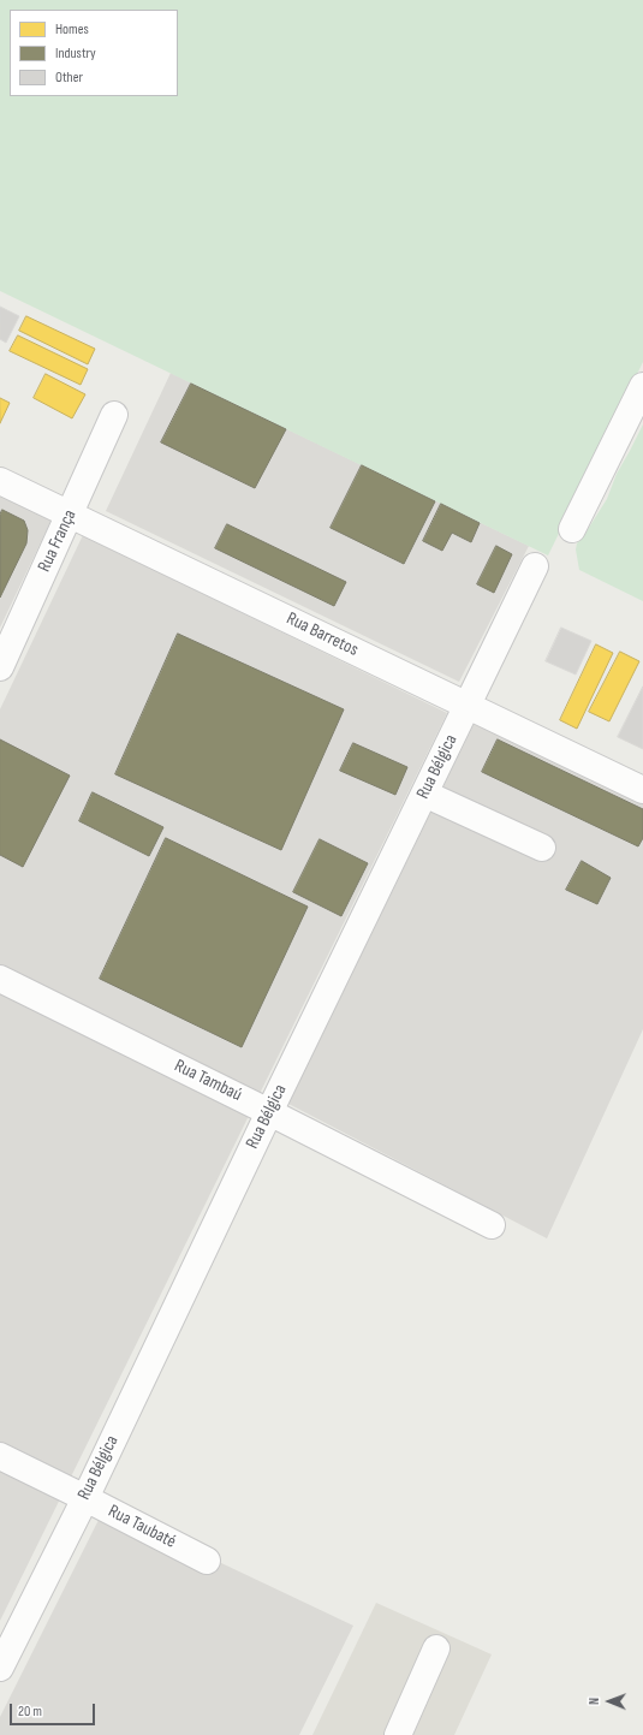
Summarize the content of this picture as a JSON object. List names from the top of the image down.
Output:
{
  "streets": {
    "street": [
      "Rua França",
      "Rua Barretos",
      "Rua Bélgica",
      "Rua Tambaú",
      "Rua Taubaté"
    ]
  },
  "crossings": [
    ["Rua França", "Rua Barretos"],
    ["Rua Barretos", "Rua Bélgica"],
    ["Rua Bélgica", "Rua Tambaú"],
    ["Rua Bélgica", "Rua Taubaté"]
  ],
  "legend": ["Homes", "Industry", "Other"],
  "scale_bar": "20 m",
  "north": "left"
}
